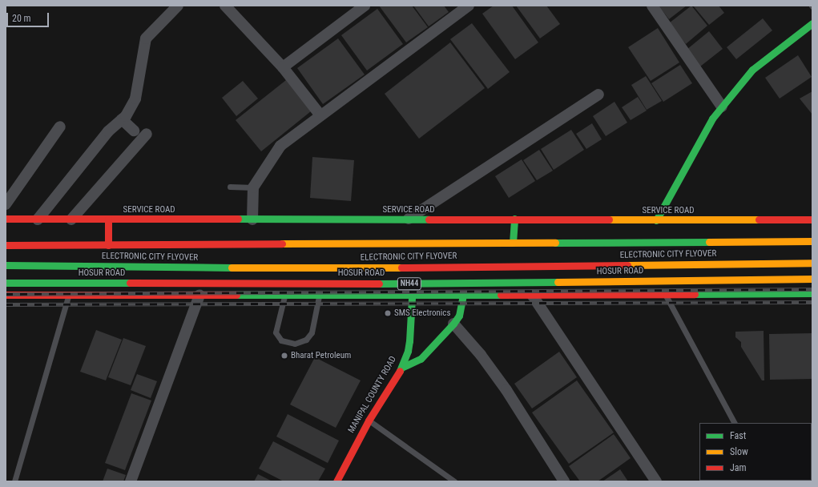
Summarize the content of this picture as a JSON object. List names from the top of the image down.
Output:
{
  "streets": {
    "main road": [
      "SERVICE ROAD",
      "ELECTRONIC CITY FLYOVER",
      "HOSUR ROAD",
      "NH44",
      "MANIPAL COUNTY ROAD"
    ]
  },
  "crossings": [
    ["HOSUR ROAD", "MANIPAL COUNTY ROAD"]
  ],
  "places": ["SMS Electronics", "Bharat Petroleum"],
  "legend": ["Fast", "Slow", "Jam"],
  "scale_bar": "20 m"
}
